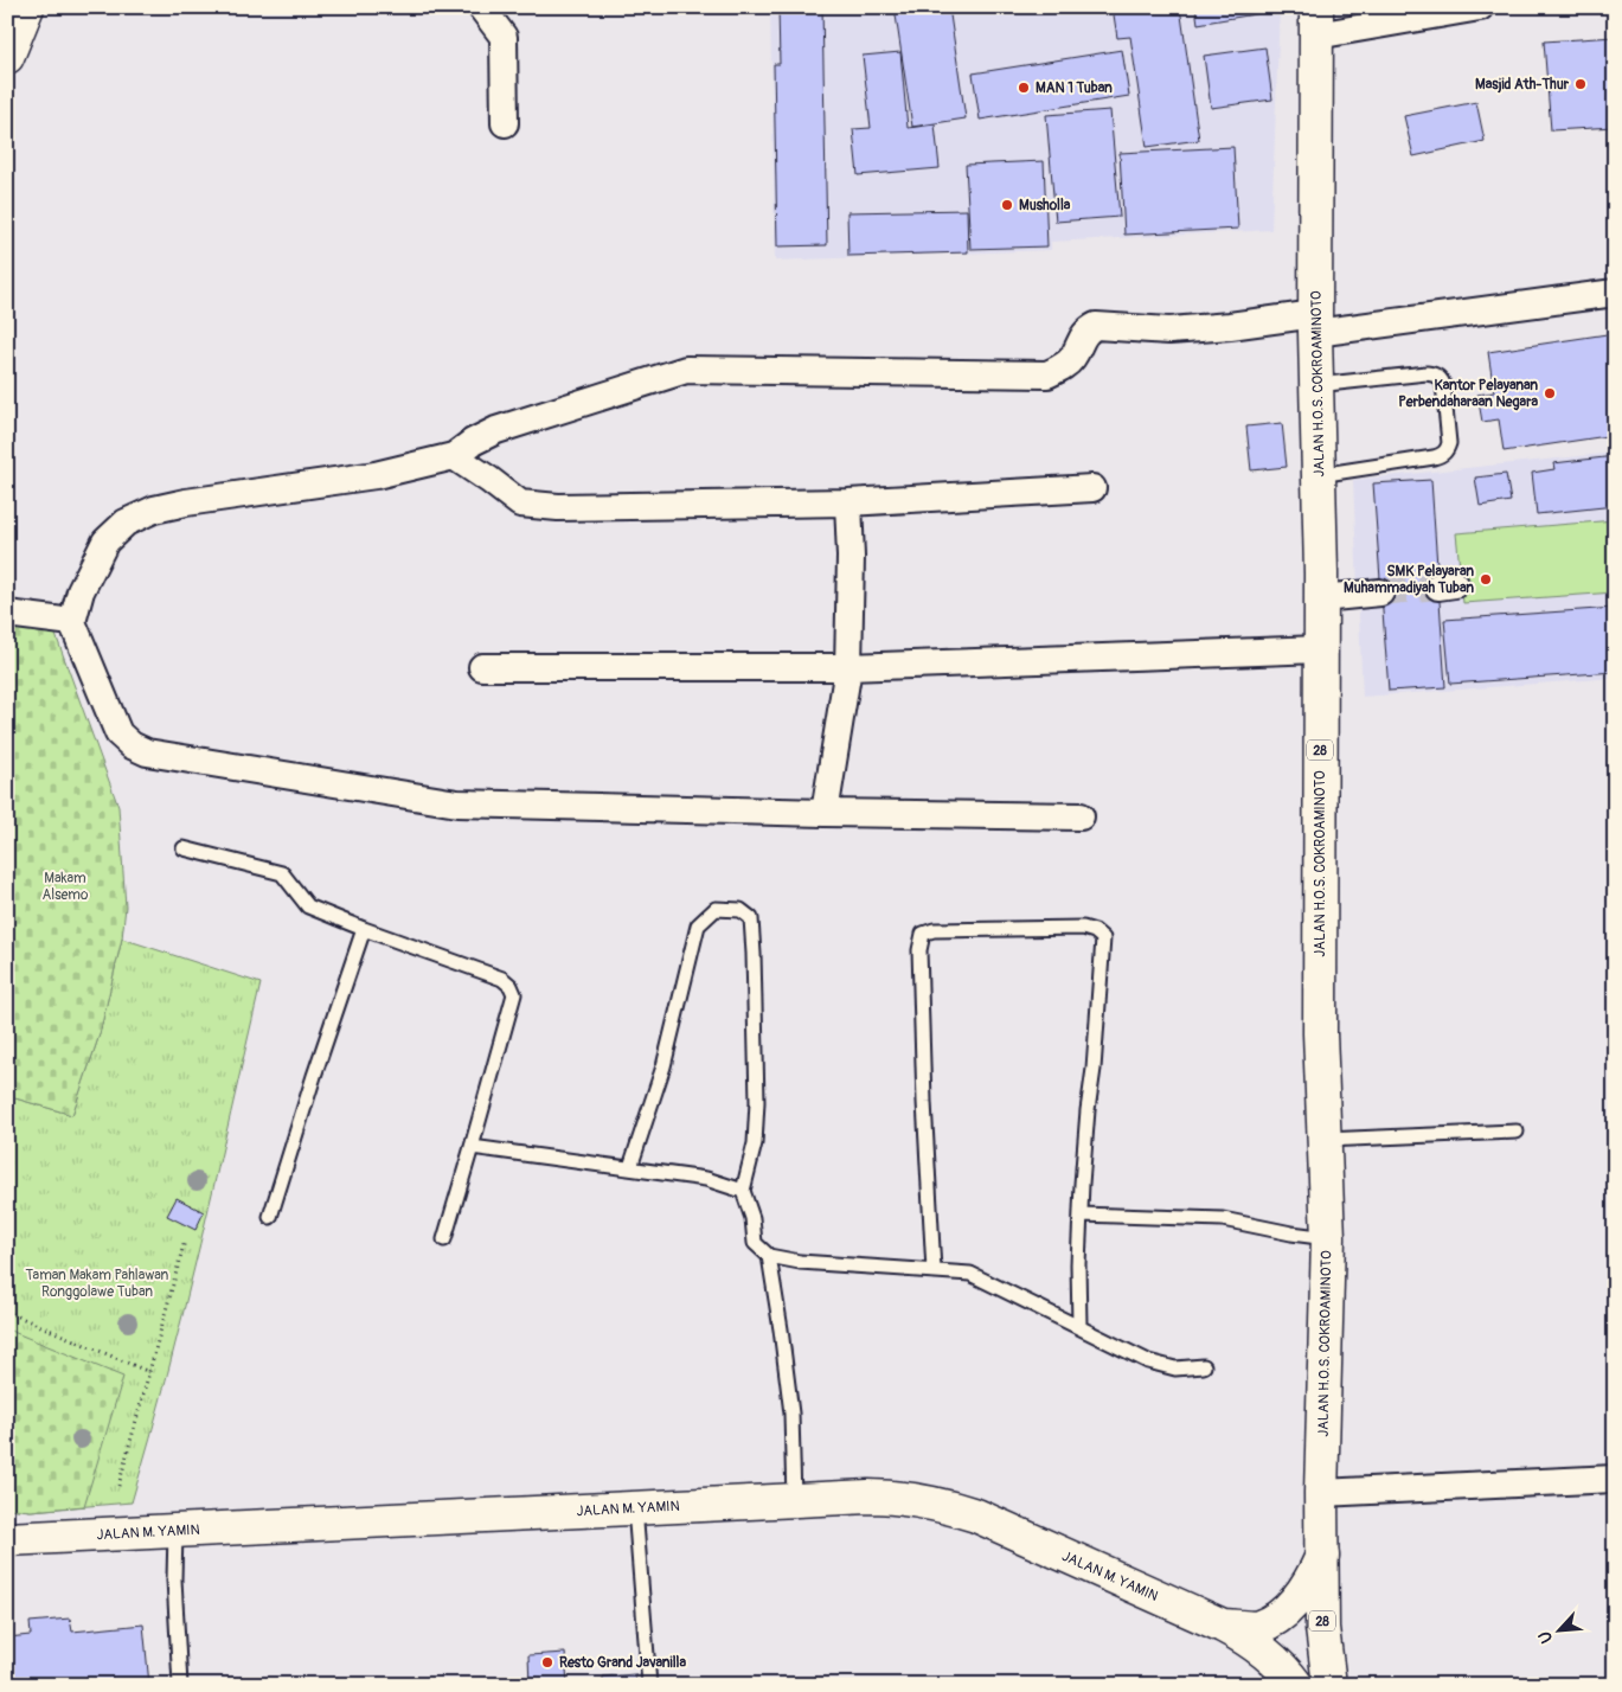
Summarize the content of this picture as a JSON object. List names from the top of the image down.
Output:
{
  "streets": {
    "main road": ["JALAN H.O.S. COKROAMINOTO", "28", "JALAN M. YAMIN"]
  },
  "crossings": [
    ["JALAN H.O.S. COKROAMINOTO", "JALAN M. YAMIN"]
  ],
  "parks": ["Makam Alsemo", "Taman Makam Pahlawan Ronggolawe Tuban"],
  "places": [
    "Masjid Ath-Thur",
    "MAN 1 Tuban",
    "Musholla",
    "Kantor Pelayanan Perbendaharaan Negara",
    "SMK Pelayaran Muhammadiyah Tuban",
    "Resto Grand Javanilla"
  ],
  "north": "bottom left"
}
